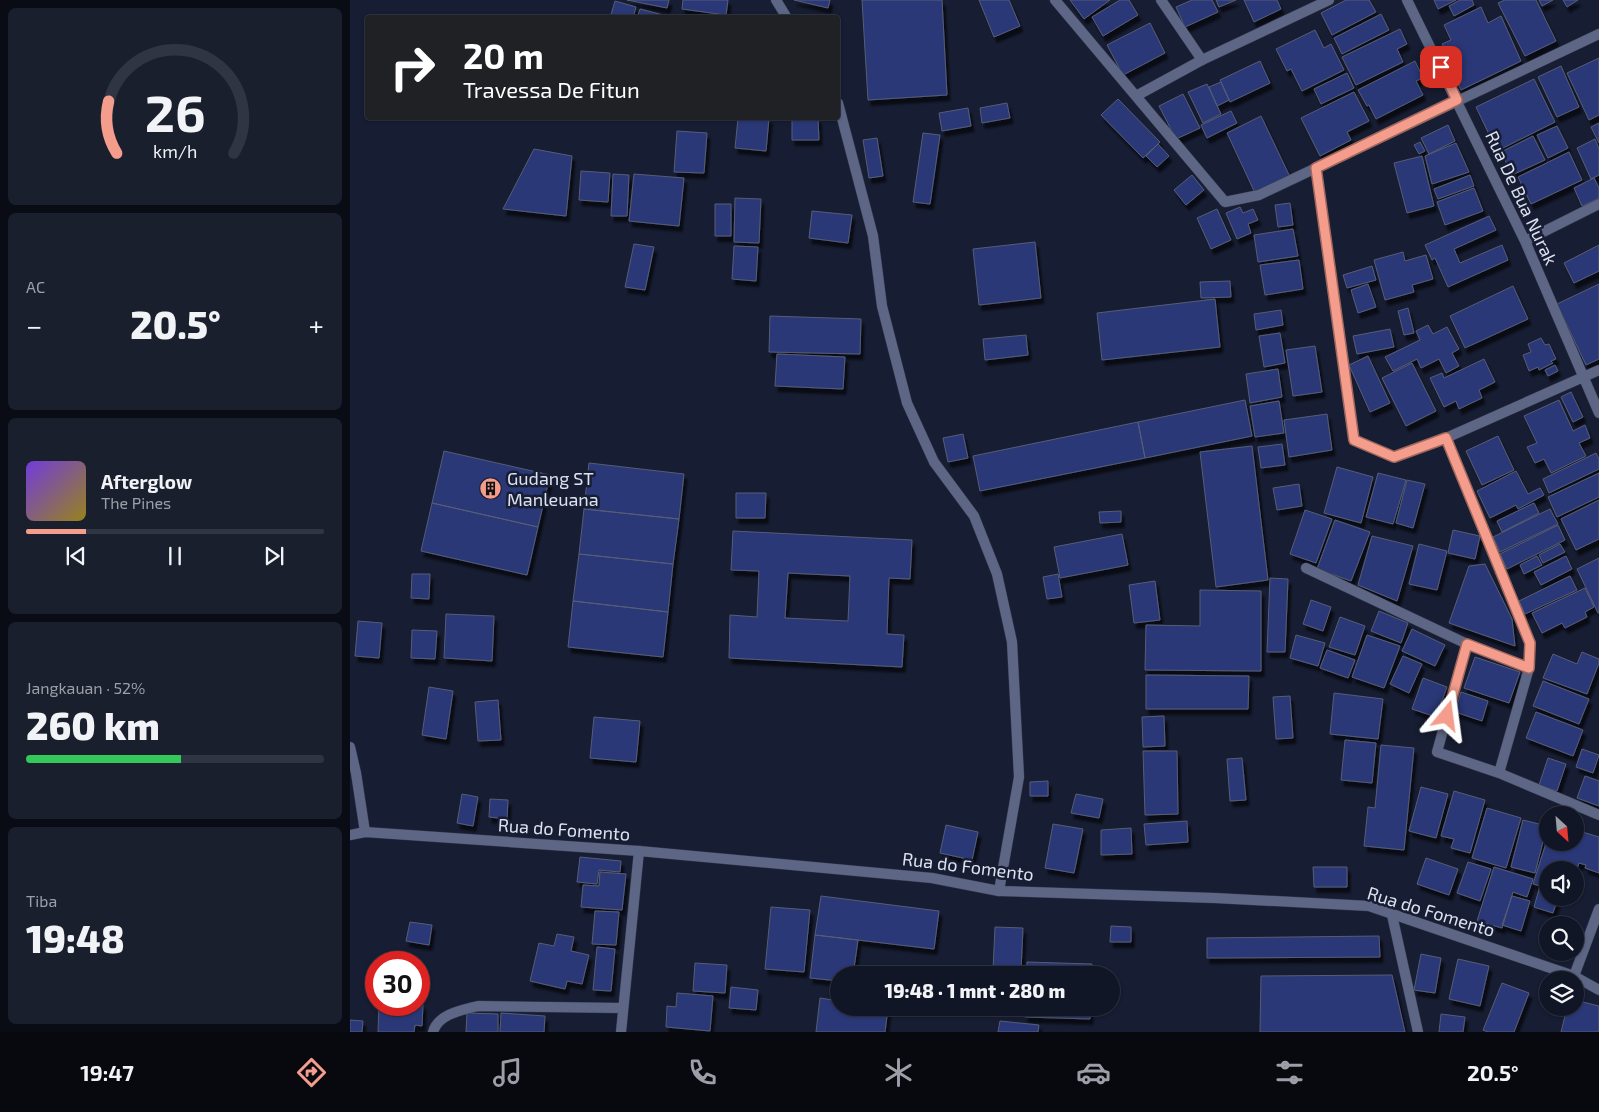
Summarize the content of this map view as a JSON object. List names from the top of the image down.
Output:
{
  "streets": {
    "street": ["Rua De Bua Nurak", "Rua do Fomento"]
  },
  "places": {
    "building": ["Gudang ST Manleuana"]
  },
  "north": "bottom right",
  "page": {
    "turn": ["20 m", "Travessa De Fitun"],
    "tile": [
      "AC",
      ["Jangkauan · 52%", "260 km"],
      ["Tiba", "19:48"]
    ],
    "heat": ["−", "20.5°", "+"],
    "song": ["Afterglow", "The Pines"],
    "limit": "30",
    "trip": "19:48 · 1 mnt · 280 m",
    "tabs": ["19:47", "20.5°"],
    "gauge": ["26", "km/h"]
  }
}
